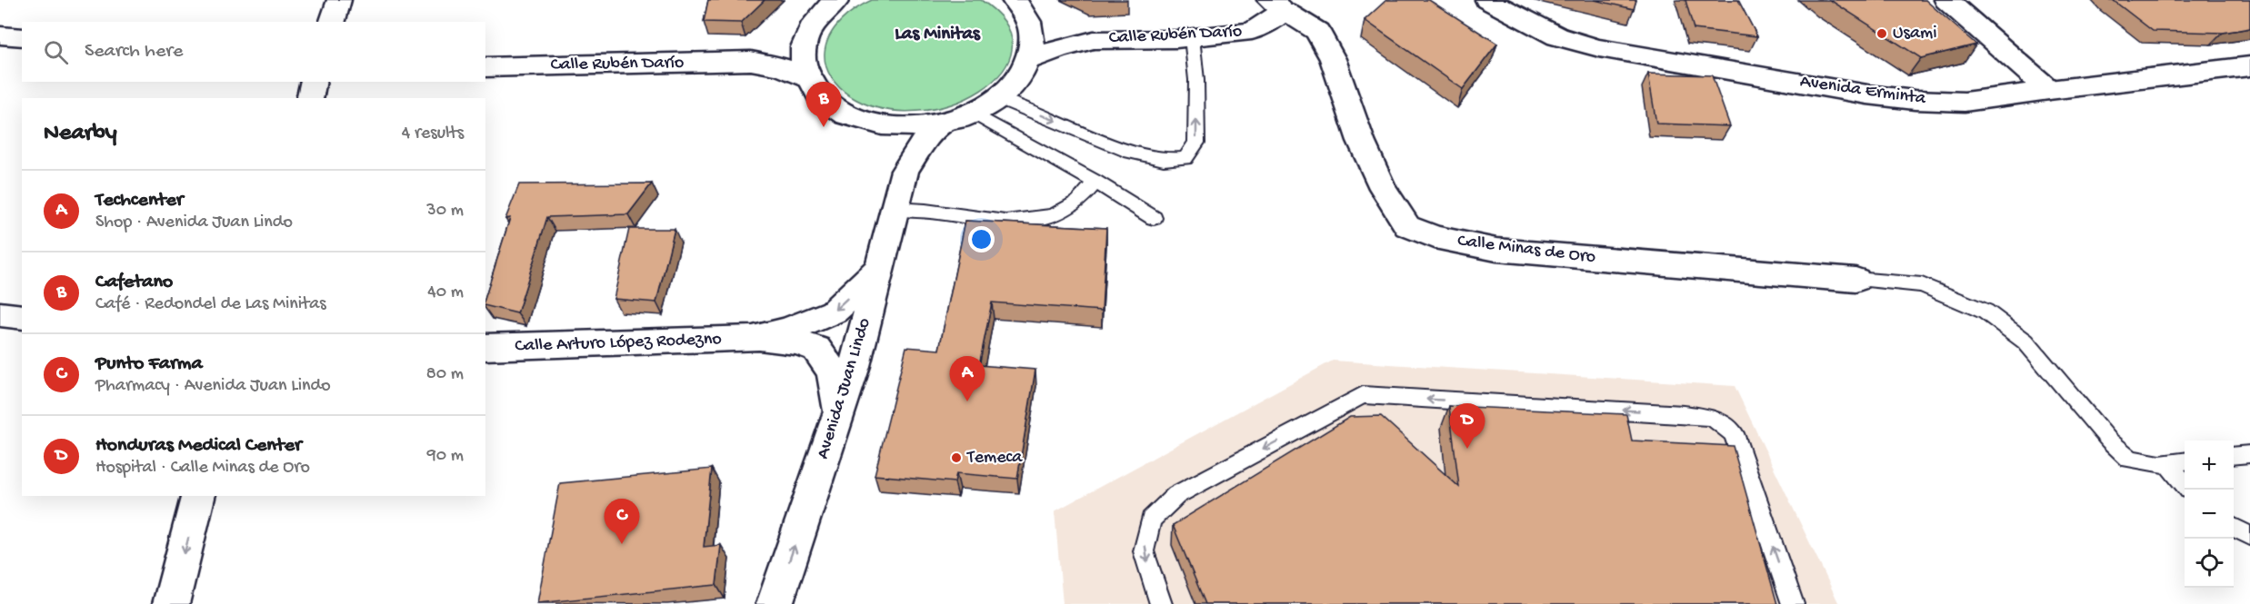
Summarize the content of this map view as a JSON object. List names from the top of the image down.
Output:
{
  "streets": {
    "street": [
      "Calle Rubén Darío",
      "Avenida Erminta",
      "Calle Minas de Oro",
      "Calle Arturo López Rodezno",
      "Avenida Juan Lindo"
    ]
  },
  "crossings": [
    ["Calle Rubén Darío", "Calle Minas de Oro"],
    ["Calle Arturo López Rodezno", "Avenida Juan Lindo"]
  ],
  "one_way": ["Avenida Juan Lindo"],
  "districts": ["Las Minitas"],
  "places": ["Usami", "Temeca"],
  "page": {
    "search": "Search here",
    "pins": [
      "B",
      "A",
      "D",
      "C"
    ],
    "heading": ["Nearby", "4 results"],
    "list": [
      {
        "mark": "A",
        "name": "Techcenter",
        "note": "Shop · Avenida Juan Lindo",
        "value": "30 m"
      },
      {
        "mark": "B",
        "name": "Cafetano",
        "note": "Café · Redondel de Las Minitas",
        "value": "40 m"
      },
      {
        "mark": "C",
        "name": "Punto Farma",
        "note": "Pharmacy · Avenida Juan Lindo",
        "value": "80 m"
      },
      {
        "mark": "D",
        "name": "Honduras Medical Center",
        "note": "Hospital · Calle Minas de Oro",
        "value": "90 m"
      }
    ],
    "map_buttons": ["+", "−"]
  }
}
